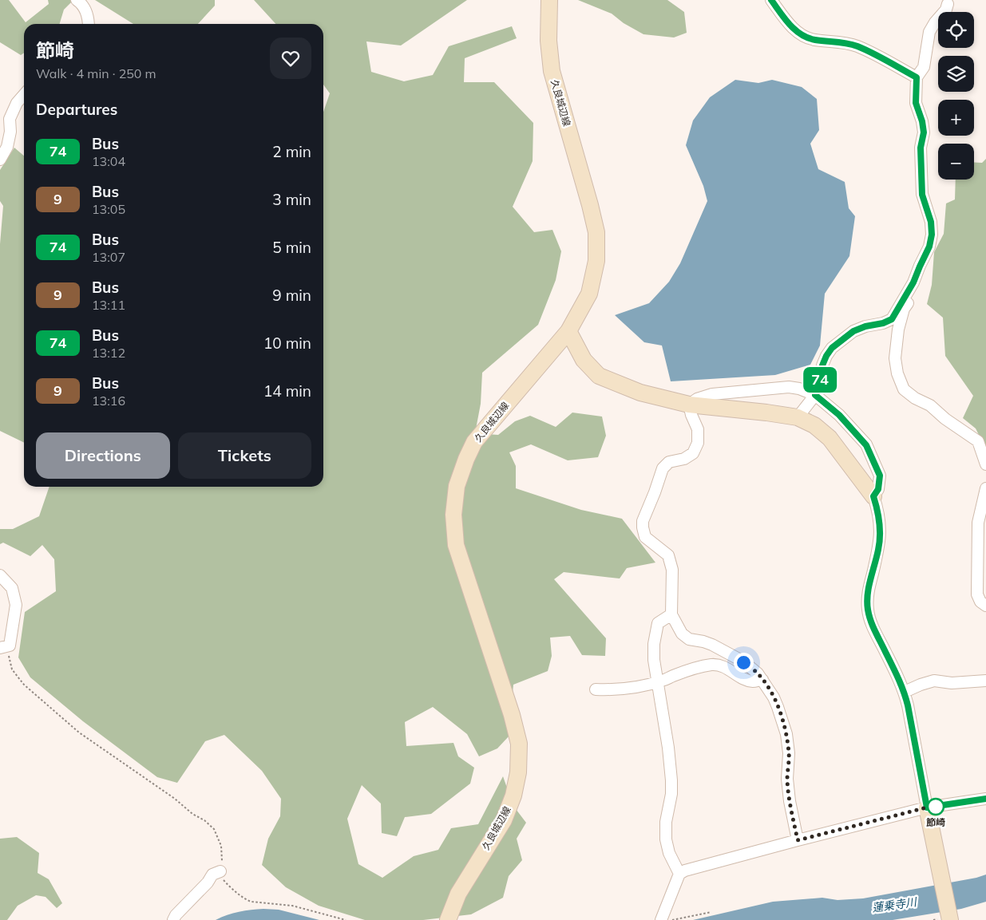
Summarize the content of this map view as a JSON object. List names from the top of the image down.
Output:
{
  "streets": {
    "main road": ["久良城辺線"]
  },
  "water": ["蓮乗寺川"],
  "places": ["節崎"],
  "lines": ["bus line 74"],
  "page": {
    "on_map": "74",
    "map_buttons": ["+", "−"],
    "heading": [
      ["節崎", "Walk · 4 min · 250 m"],
      "Departures"
    ],
    "list": [
      {
        "mark": "74",
        "name": "Bus",
        "note": "13:04",
        "value": "2 min"
      },
      {
        "mark": "9",
        "name": "Bus",
        "note": "13:05",
        "value": "3 min"
      },
      {
        "mark": "74",
        "name": "Bus",
        "note": "13:07",
        "value": "5 min"
      },
      {
        "mark": "9",
        "name": "Bus",
        "note": "13:11",
        "value": "9 min"
      },
      {
        "mark": "74",
        "name": "Bus",
        "note": "13:12",
        "value": "10 min"
      },
      {
        "mark": "9",
        "name": "Bus",
        "note": "13:16",
        "value": "14 min"
      }
    ],
    "buttons": ["Directions", "Tickets"]
  }
}
